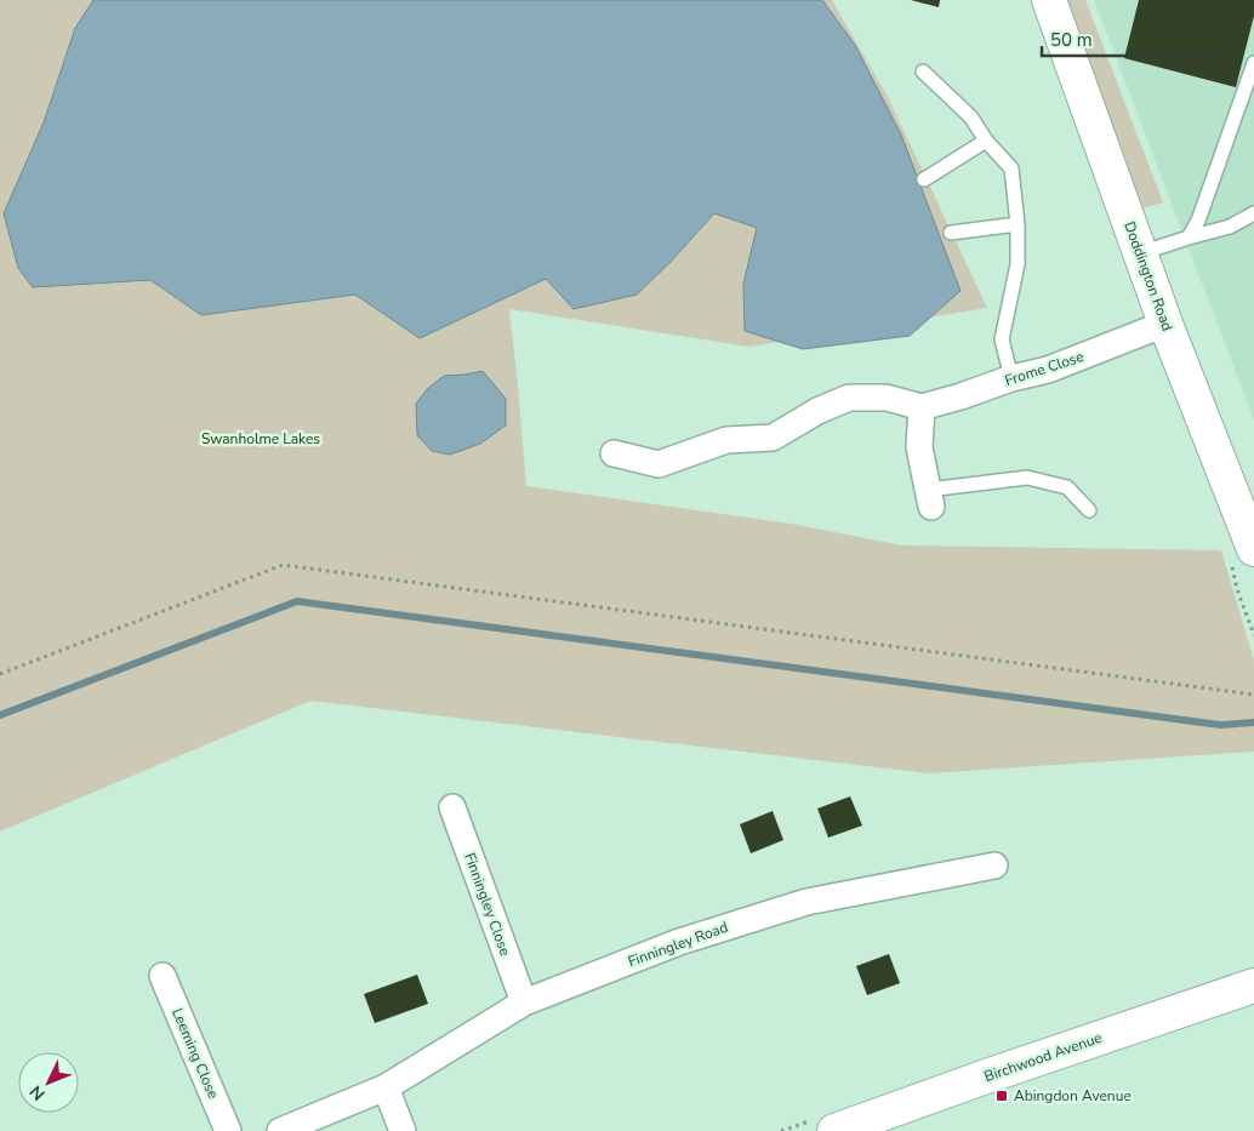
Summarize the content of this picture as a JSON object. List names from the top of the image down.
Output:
{
  "streets": {
    "main road": ["Doddington Road", "Birchwood Avenue"],
    "street": [
      "Frome Close",
      "Finningley Close",
      "Finningley Road",
      "Leeming Close"
    ]
  },
  "crossings": [
    ["Doddington Road", "Frome Close"],
    ["Finningley Close", "Finningley Road"]
  ],
  "parks": ["Swanholme Lakes"],
  "places": {
    "transit": ["Abingdon Avenue"]
  },
  "scale_bar": "50 m",
  "north": "bottom left"
}
